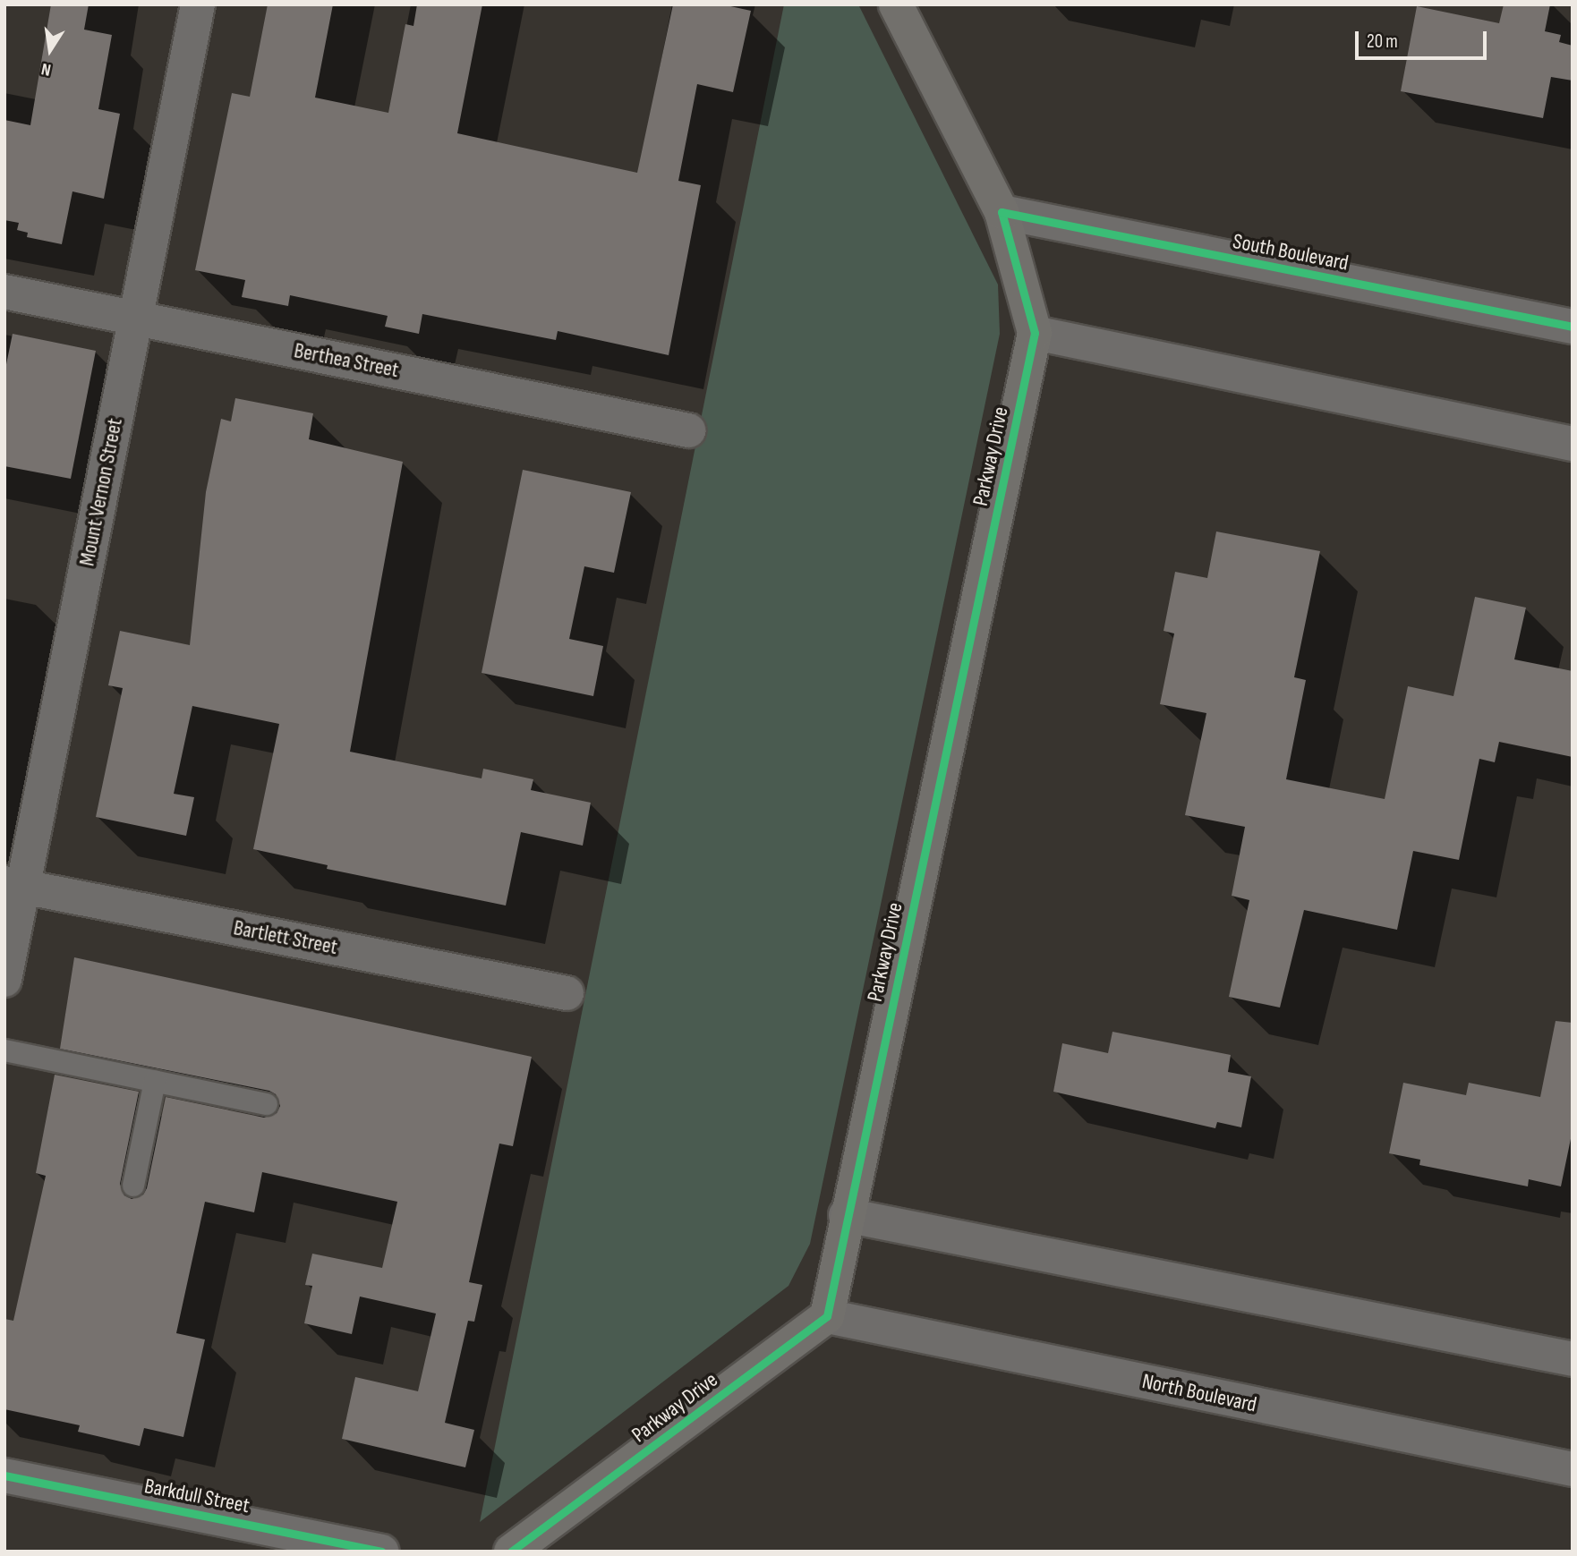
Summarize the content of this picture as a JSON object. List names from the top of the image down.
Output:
{
  "streets": {
    "street": [
      "South Boulevard",
      "Berthea Street",
      "Parkway Drive",
      "Mount Vernon Street",
      "Bartlett Street",
      "North Boulevard",
      "Barkdull Street"
    ]
  },
  "crossings": [
    ["South Boulevard", "Parkway Drive"],
    ["Berthea Street", "Mount Vernon Street"],
    ["Parkway Drive", "North Boulevard"],
    ["Mount Vernon Street", "Bartlett Street"]
  ],
  "scale_bar": "20 m",
  "north": "bottom"
}
